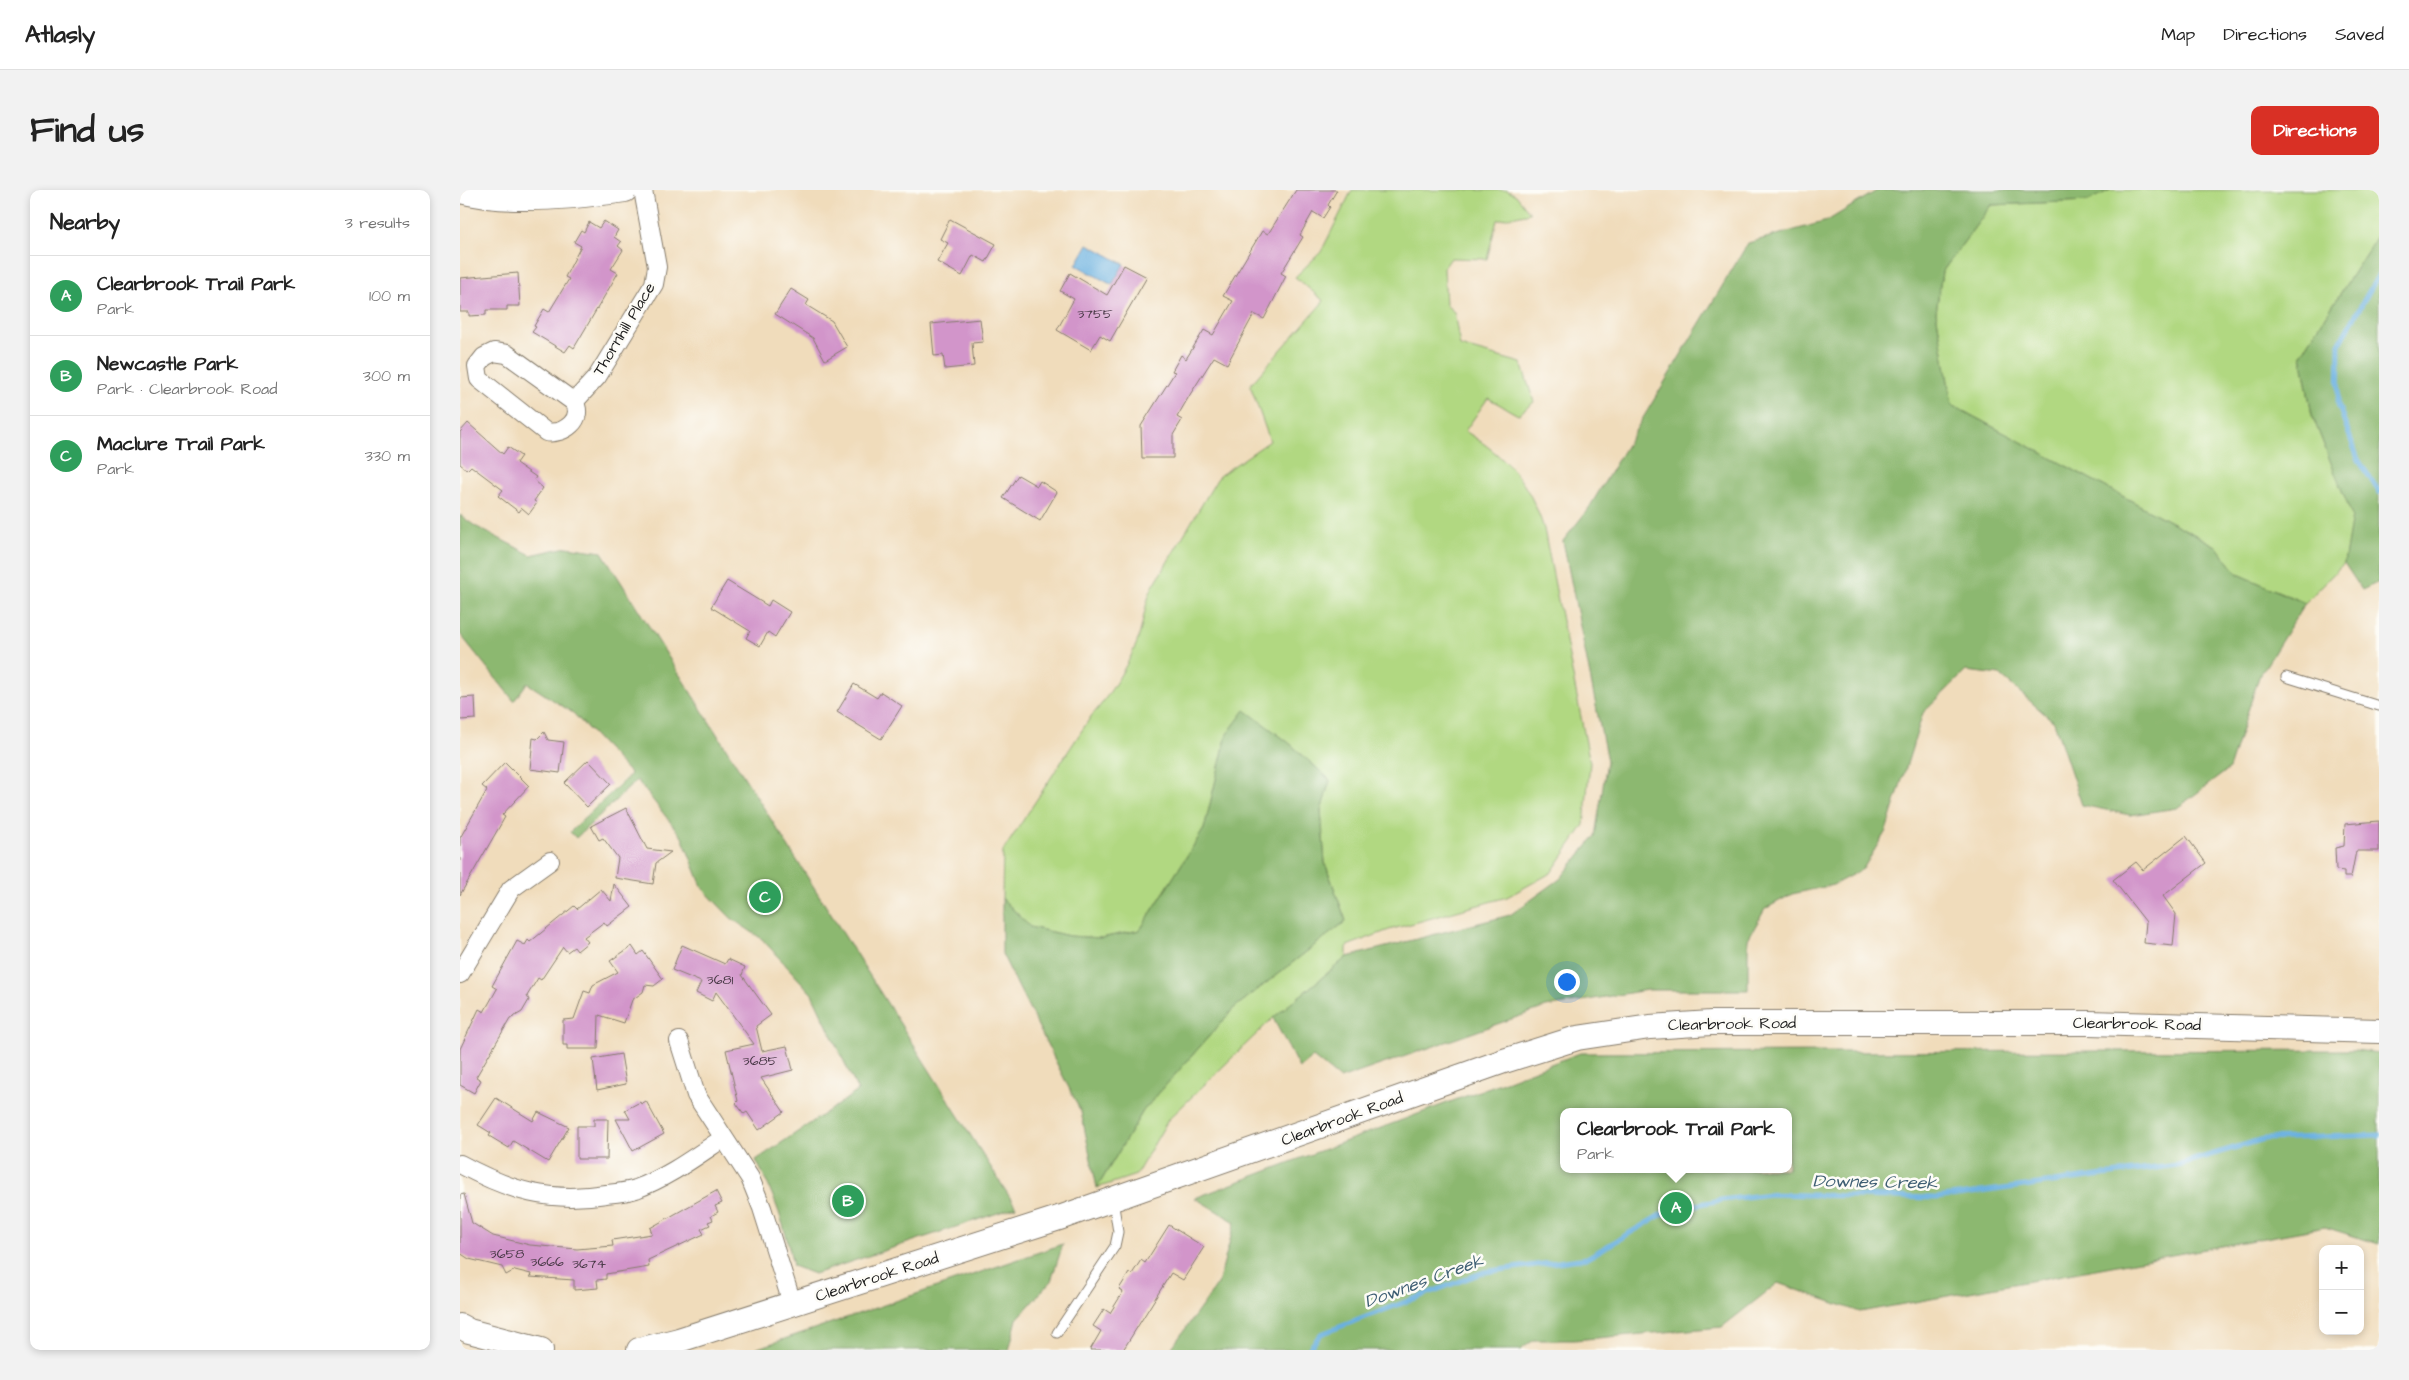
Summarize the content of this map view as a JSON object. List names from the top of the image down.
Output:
{
  "streets": {
    "main road": ["Clearbrook Road"],
    "street": ["Thornhill Place"]
  },
  "water": ["Downes Creek"],
  "house_numbers": [
    "3755",
    "3681",
    "3685",
    "3658",
    "3666",
    "3674"
  ],
  "page": {
    "header": "Atlasly",
    "nav": ["Map", "Directions", "Saved"],
    "title": "Find us",
    "buttons": "Directions",
    "heading": ["Nearby", "3 results"],
    "list": [
      {
        "mark": "A",
        "name": "Clearbrook Trail Park",
        "note": "Park",
        "value": "100 m"
      },
      {
        "mark": "B",
        "name": "Newcastle Park",
        "note": "Park · Clearbrook Road",
        "value": "300 m"
      },
      {
        "mark": "C",
        "name": "Maclure Trail Park",
        "note": "Park",
        "value": "330 m"
      }
    ],
    "pins": ["C", "B", "A"],
    "popup": ["Clearbrook Trail Park", "Park"],
    "map_buttons": ["+", "−"]
  }
}
